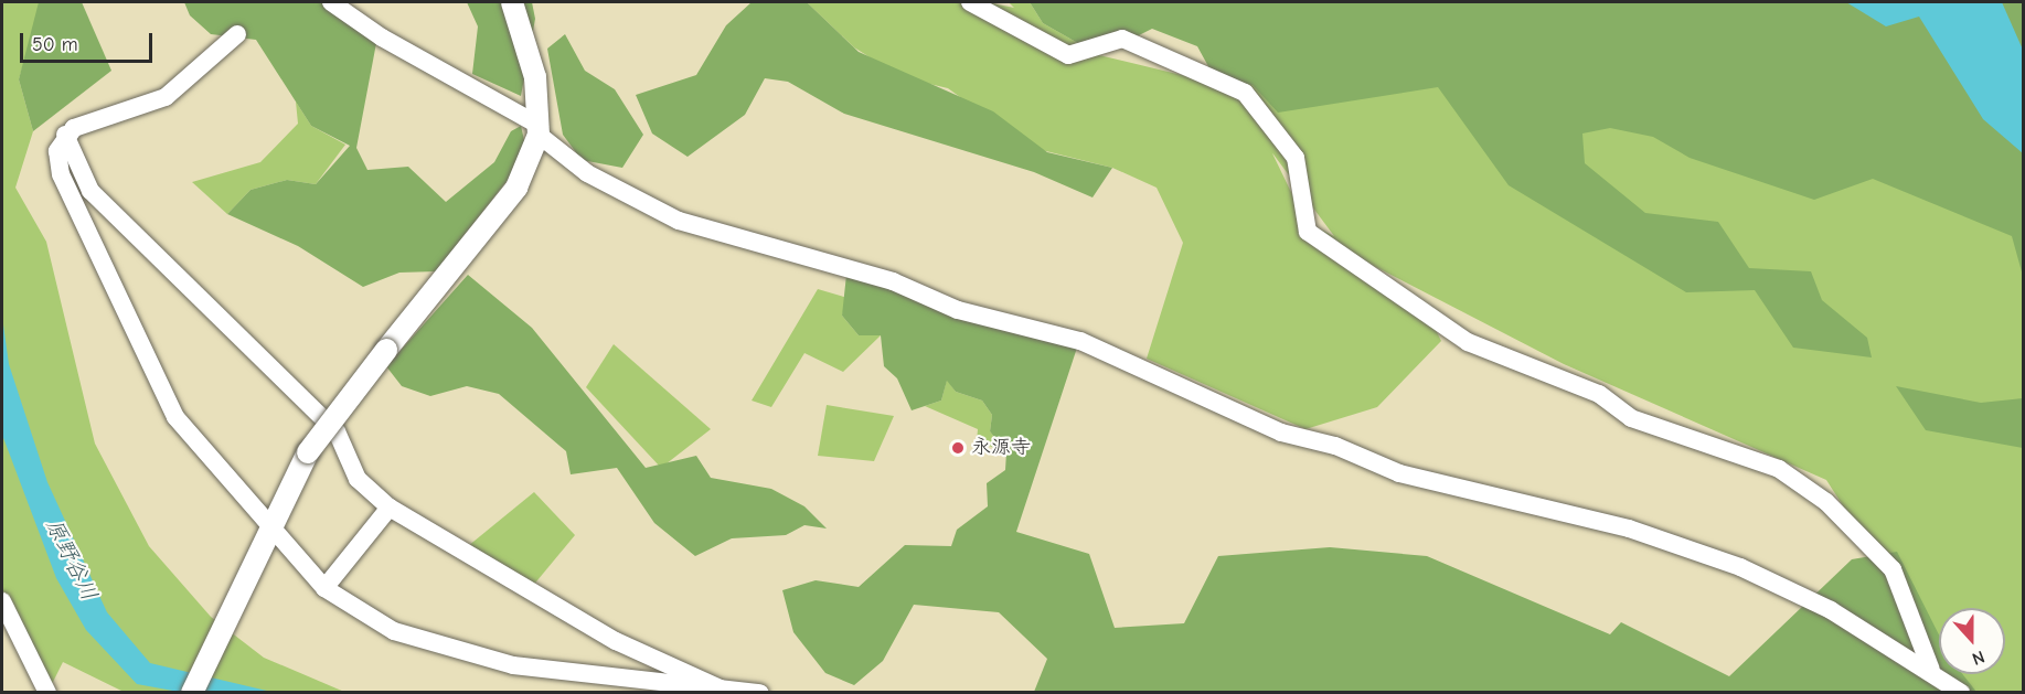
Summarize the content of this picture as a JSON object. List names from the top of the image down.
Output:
{
  "water": ["原野谷川"],
  "places": ["永源寺"],
  "scale_bar": "50 m",
  "north": "bottom"
}
